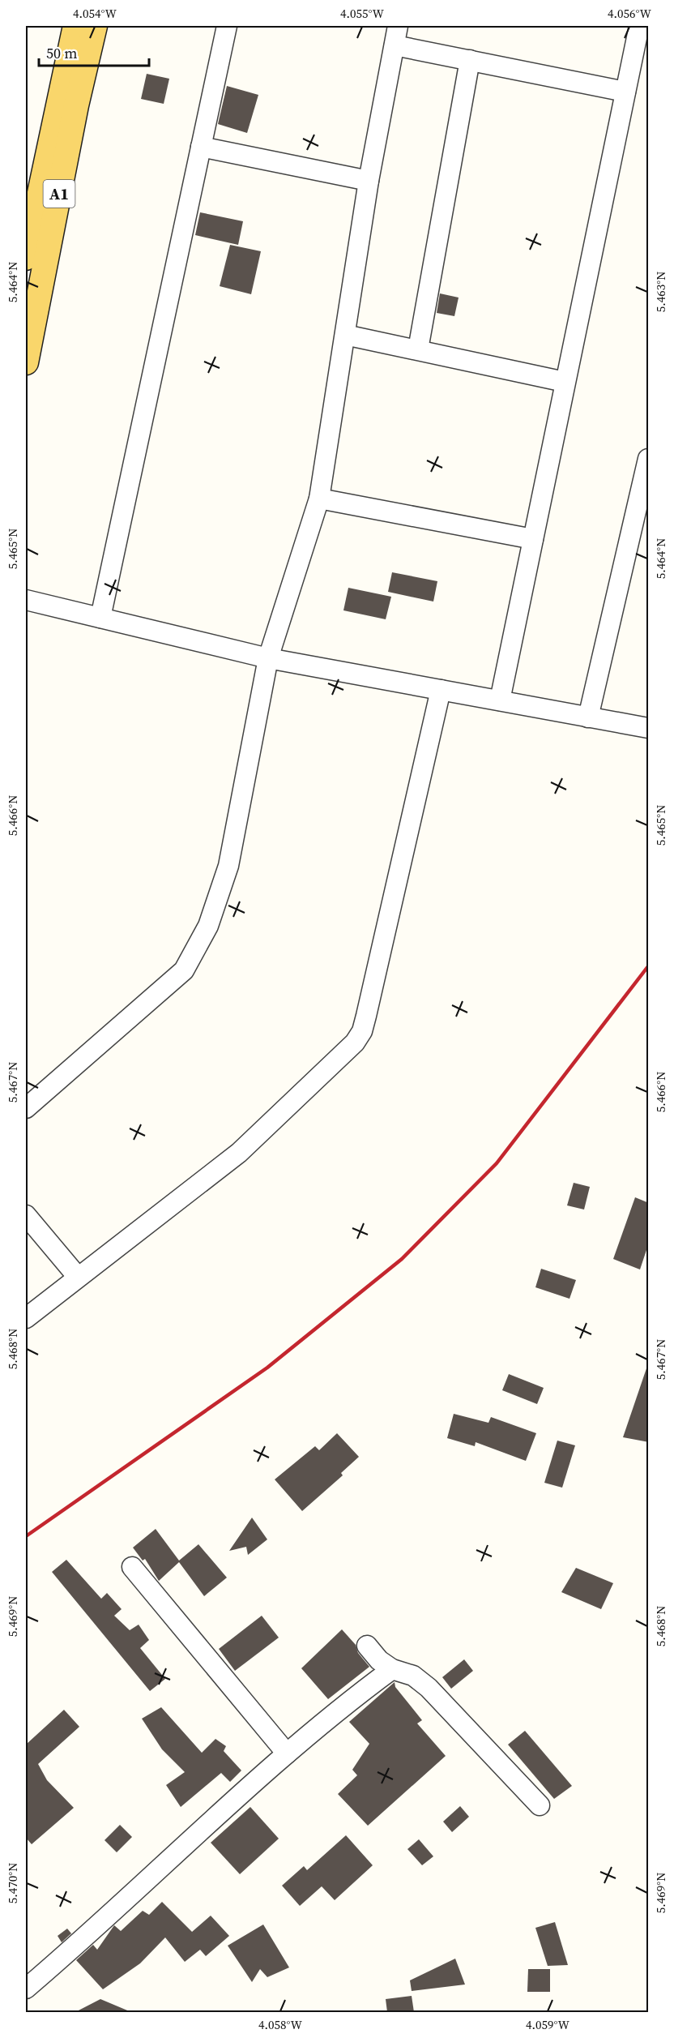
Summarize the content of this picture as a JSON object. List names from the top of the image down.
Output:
{
  "streets": {
    "main road": ["A1"]
  },
  "scale_bar": "50 m",
  "coordinates": [
    "4.054°W",
    "4.055°W",
    "4.056°W",
    "5.464°N",
    "5.463°N",
    "5.465°N",
    "5.466°N",
    "5.467°N",
    "5.468°N",
    "5.469°N",
    "5.470°N",
    "4.058°W",
    "4.059°W"
  ]
}
